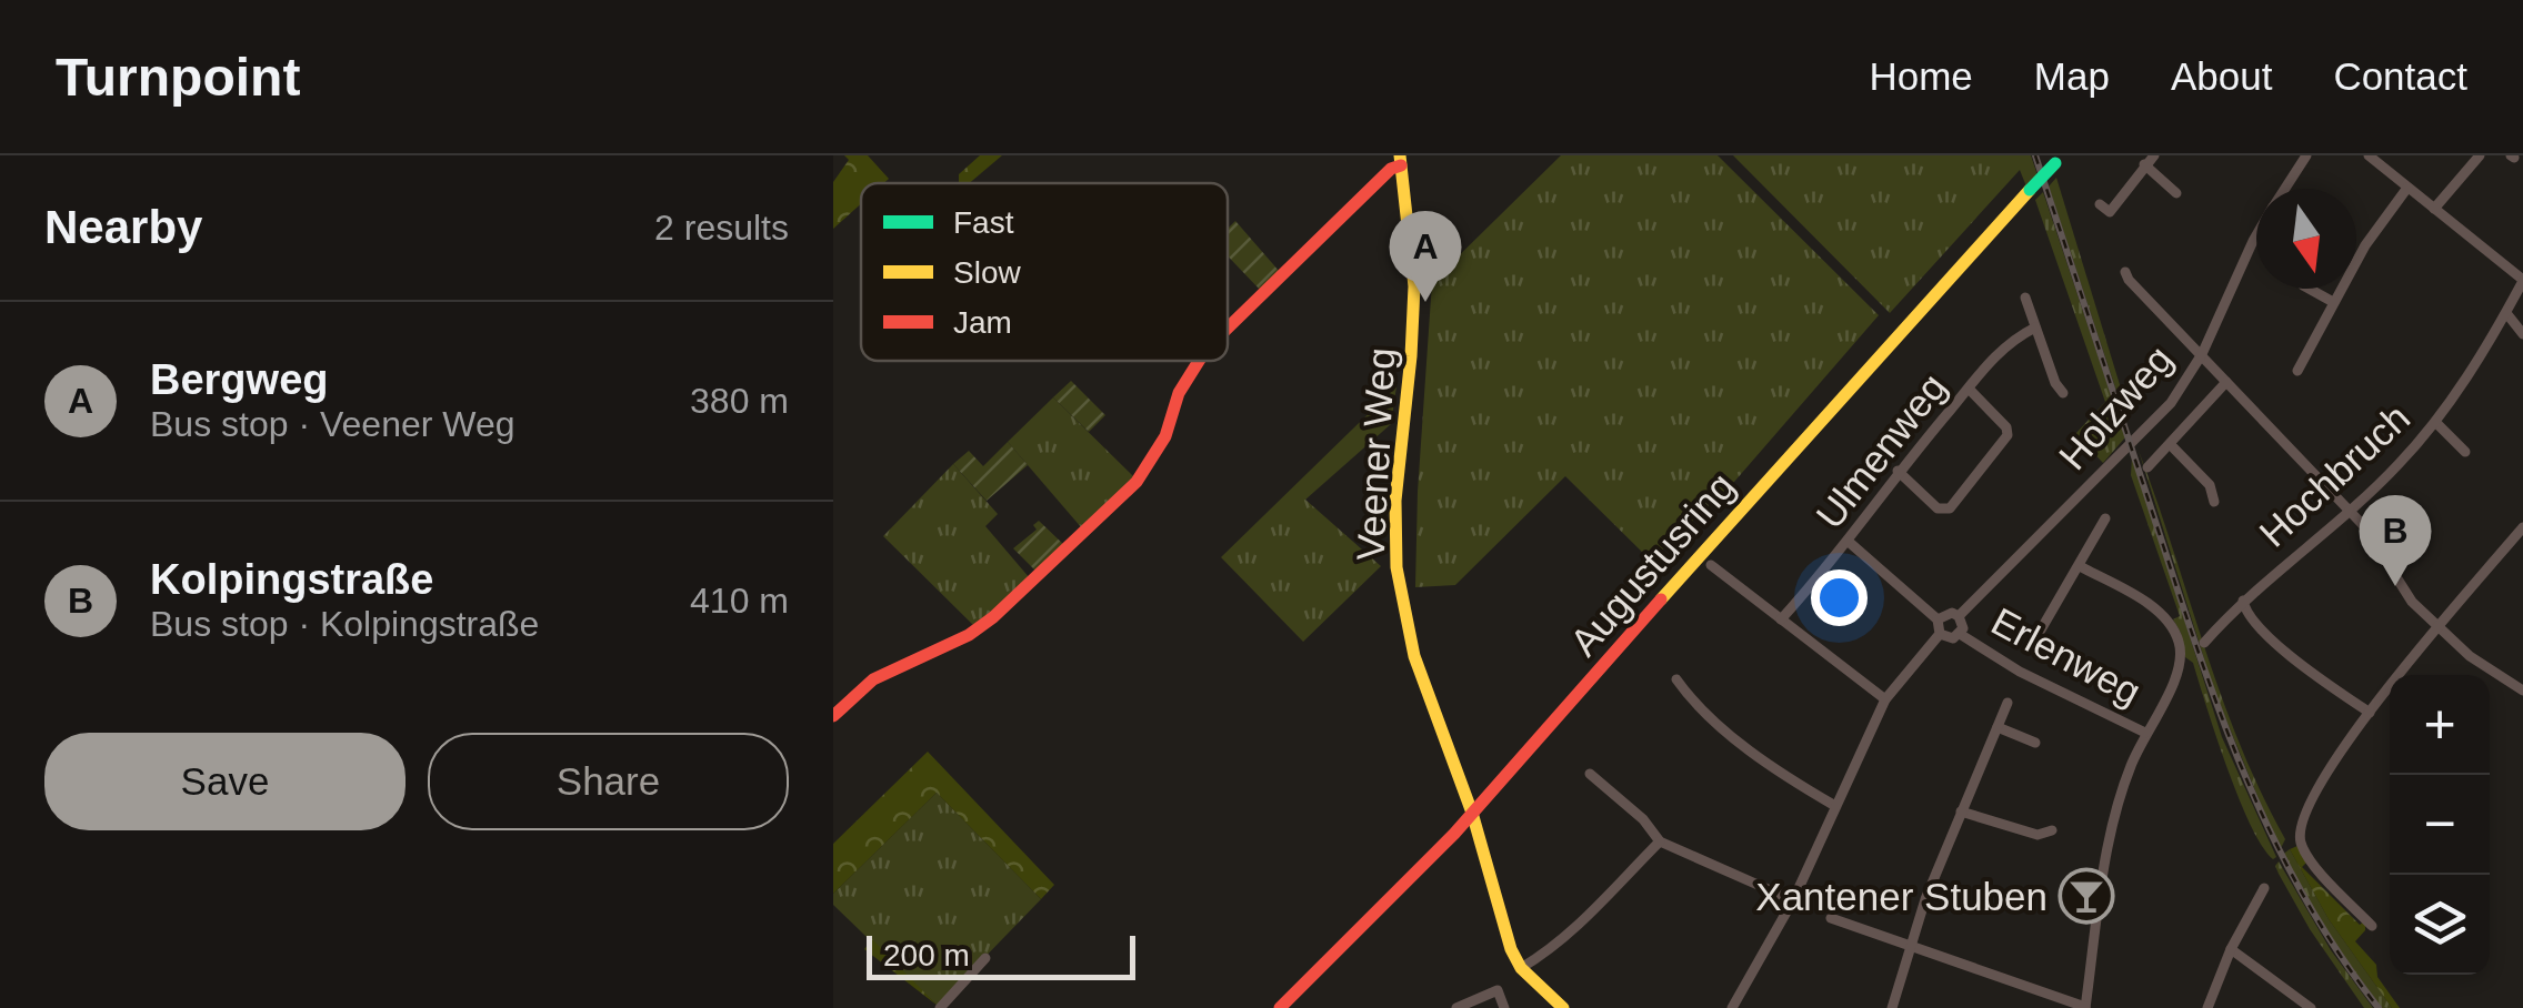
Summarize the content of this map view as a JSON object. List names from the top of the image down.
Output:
{
  "streets": {
    "main road": ["Veener Weg", "Augustusring"],
    "street": [
      "Holzweg",
      "Ulmenweg",
      "Hochbruch",
      "Erlenweg"
    ]
  },
  "crossings": [
    ["Holzweg", "Erlenweg"],
    ["Ulmenweg", "Erlenweg"],
    ["Veener Weg", "Augustusring"]
  ],
  "places": {
    "bar": ["Xantener Stuben"]
  },
  "legend": ["Fast", "Slow", "Jam"],
  "scale_bar": "200 m",
  "north": "bottom",
  "page": {
    "header": "Turnpoint",
    "nav": [
      "Home",
      "Map",
      "About",
      "Contact"
    ],
    "heading": ["Nearby", "2 results"],
    "pins": ["A", "B"],
    "list": [
      {
        "mark": "A",
        "name": "Bergweg",
        "note": "Bus stop · Veener Weg",
        "value": "380 m"
      },
      {
        "mark": "B",
        "name": "Kolpingstraße",
        "note": "Bus stop · Kolpingstraße",
        "value": "410 m"
      }
    ],
    "map_buttons": ["+", "−"],
    "buttons": ["Save", "Share"],
    "scale": "200 m"
  }
}
